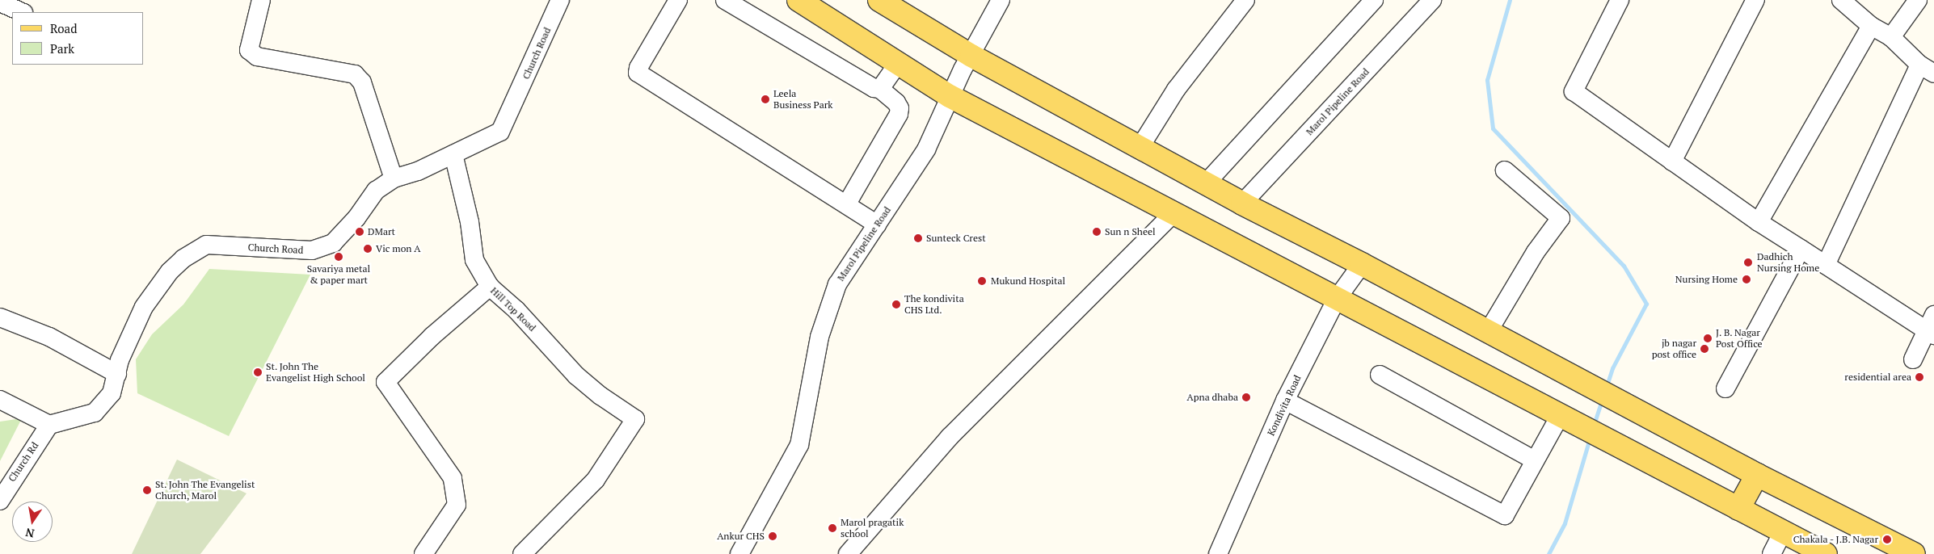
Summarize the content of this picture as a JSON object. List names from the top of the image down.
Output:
{
  "streets": {
    "street": [
      "Church Road",
      "Marol Pipeline Road",
      "Hill Top Road",
      "Kondivita Road",
      "Church Rd"
    ]
  },
  "crossings": [
    ["Church Road", "Hill Top Road"],
    ["Church Road", "Church Rd"]
  ],
  "places": [
    "Leela Business Park",
    "DMart",
    "Sun n Sheel",
    "Sunteck Crest",
    "Vic mon A",
    "Savariya metal & paper mart",
    "Dadhich Nursing Home",
    "Nursing Home",
    "Mukund Hospital",
    "The kondivita CHS Ltd.",
    "J. B. Nagar Post Office",
    "jb nagar post office",
    "St. John The Evangelist High School",
    "residential area",
    "Apna dhaba",
    "St. John The Evangelist Church, Marol",
    "Marol pragatik school",
    "Ankur CHS",
    "Chakala - J.B. Nagar"
  ],
  "legend": ["Road", "Park"],
  "north": "bottom"
}
